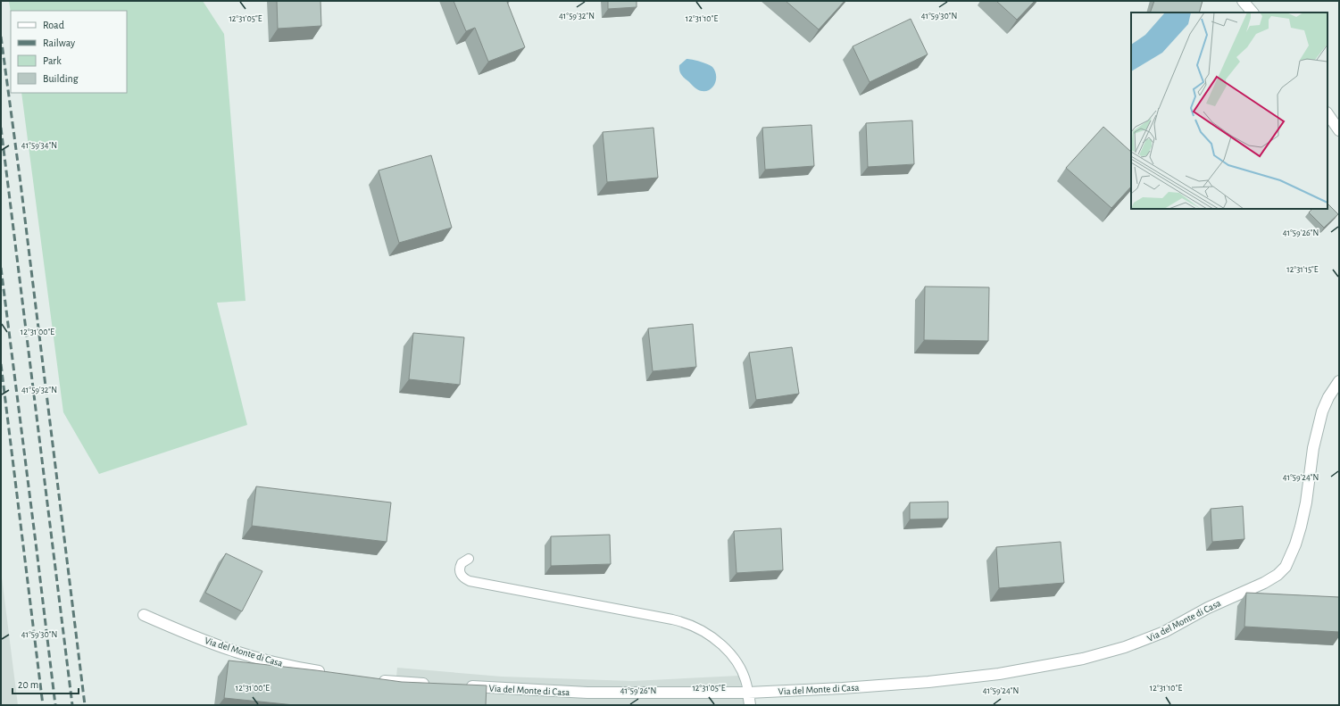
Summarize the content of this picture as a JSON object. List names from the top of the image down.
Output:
{
  "streets": {
    "street": ["Via del Monte di Casa"]
  },
  "legend": [
    "Road",
    "Railway",
    "Park",
    "Building"
  ],
  "scale_bar": "20 m",
  "coordinates": [
    "41°59'32\"N",
    "41°59'30\"N",
    "12°31'05\"E",
    "12°31'10\"E",
    "41°59'34\"N",
    "41°59'26\"N",
    "12°31'15\"E",
    "12°31'00\"E",
    "41°59'24\"N"
  ]
}
